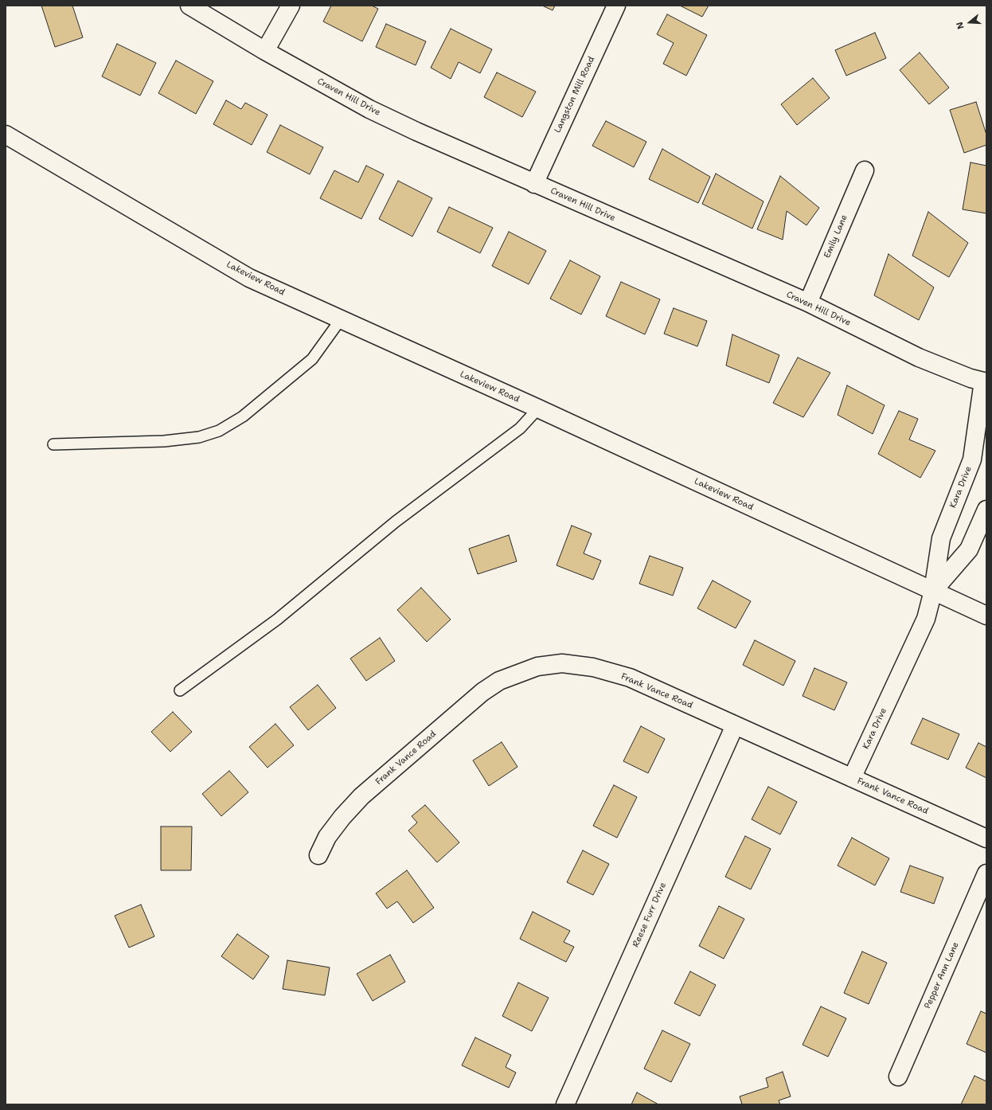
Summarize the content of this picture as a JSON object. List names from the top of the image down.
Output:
{
  "streets": {
    "street": [
      "Langston Mill Road",
      "Craven Hill Drive",
      "Emily Lane",
      "Lakeview Road",
      "Kara Drive",
      "Frank Vance Road",
      "Reese Furr Drive",
      "Pepper Ann Lane"
    ]
  },
  "crossings": [
    ["Langston Mill Road", "Craven Hill Drive"],
    ["Craven Hill Drive", "Emily Lane"],
    ["Craven Hill Drive", "Kara Drive"],
    ["Lakeview Road", "Kara Drive"],
    ["Kara Drive", "Frank Vance Road"],
    ["Frank Vance Road", "Reese Furr Drive"]
  ],
  "north": "left"
}
